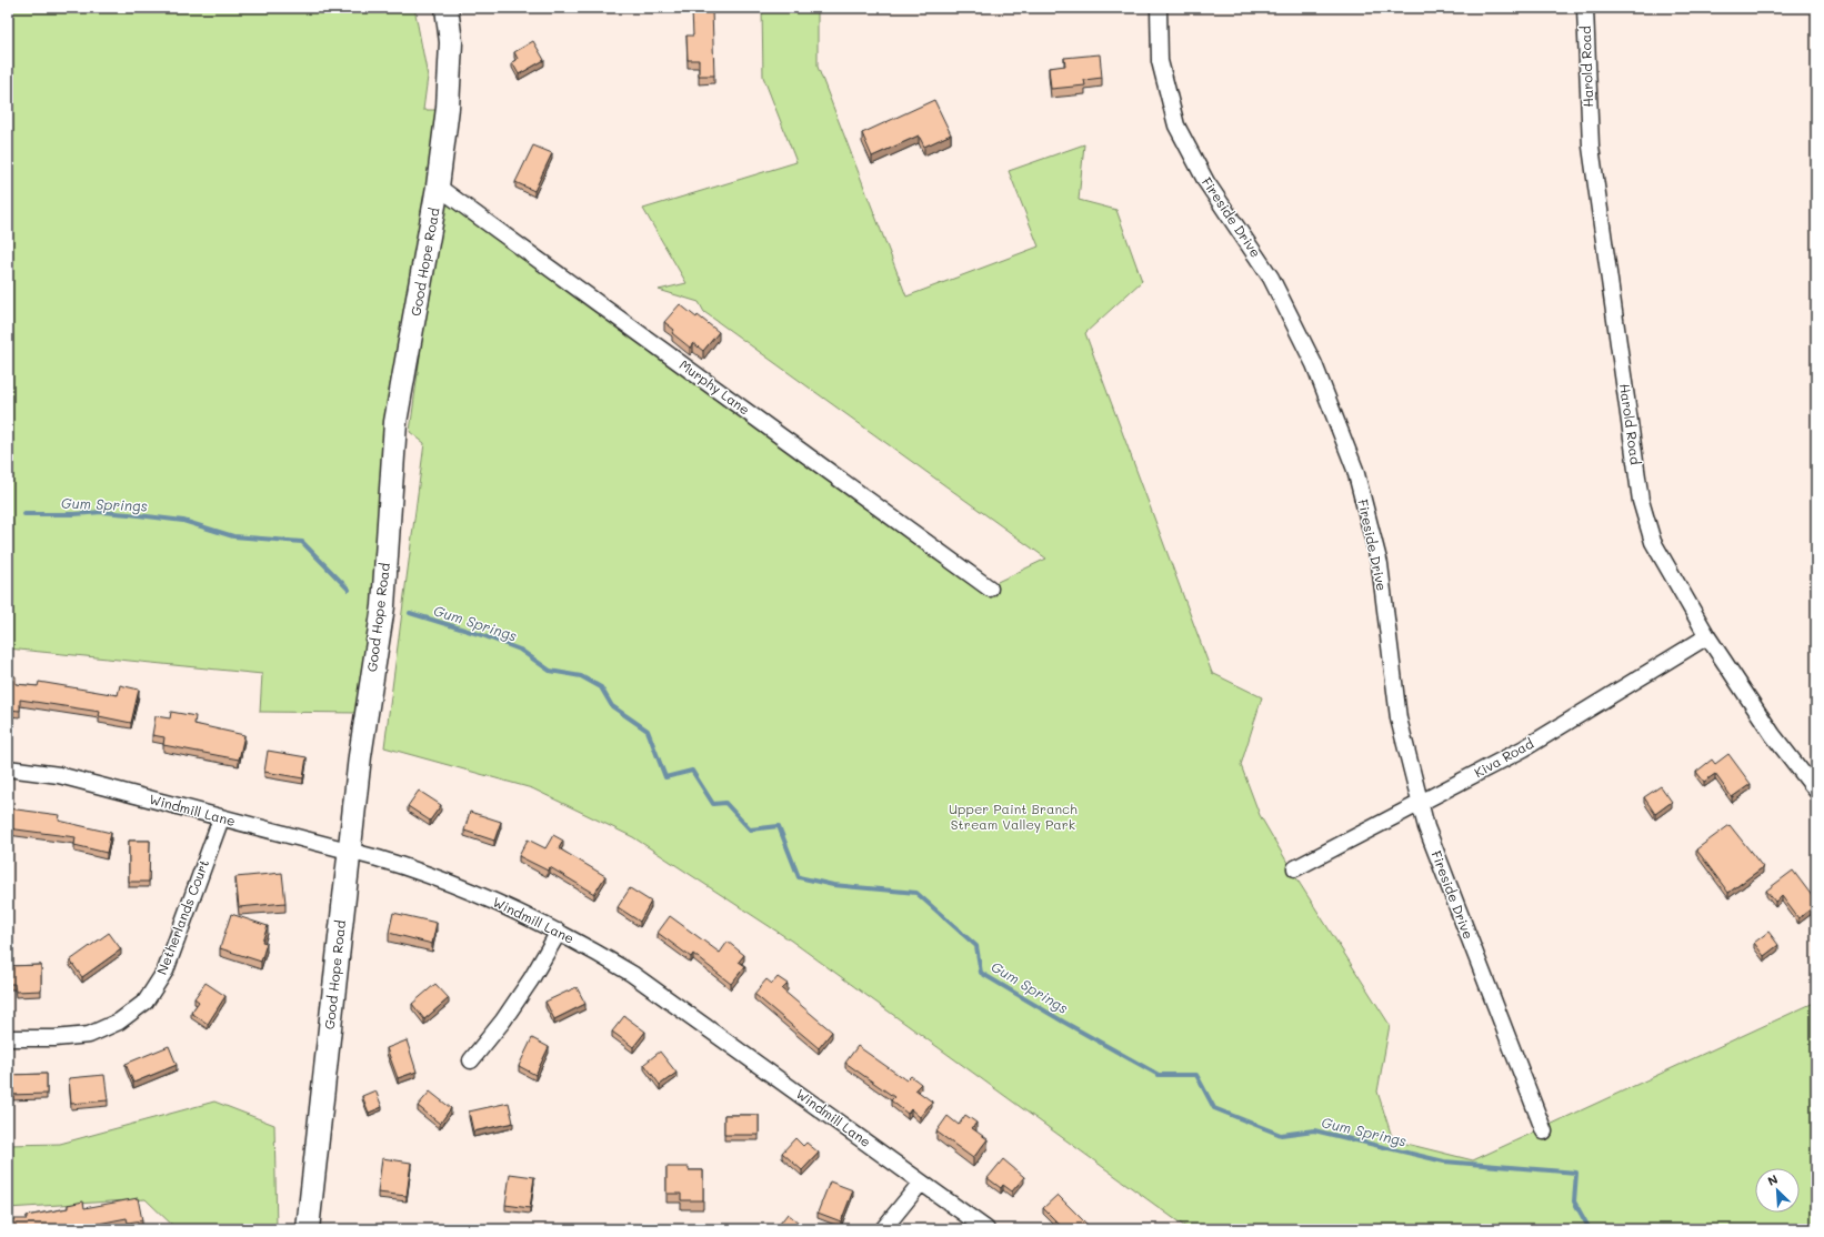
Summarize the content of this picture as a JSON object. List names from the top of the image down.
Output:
{
  "streets": {
    "street": [
      "Harold Road",
      "Fireside Drive",
      "Good Hope Road",
      "Murphy Lane",
      "Kiva Road",
      "Windmill Lane",
      "Netherlands Court"
    ]
  },
  "crossings": [
    ["Harold Road", "Kiva Road"],
    ["Fireside Drive", "Kiva Road"],
    ["Good Hope Road", "Murphy Lane"],
    ["Good Hope Road", "Windmill Lane"],
    ["Windmill Lane", "Netherlands Court"]
  ],
  "water": ["Gum Springs"],
  "parks": ["Upper Paint Branch Stream Valley Park"],
  "north": "top left"
}
